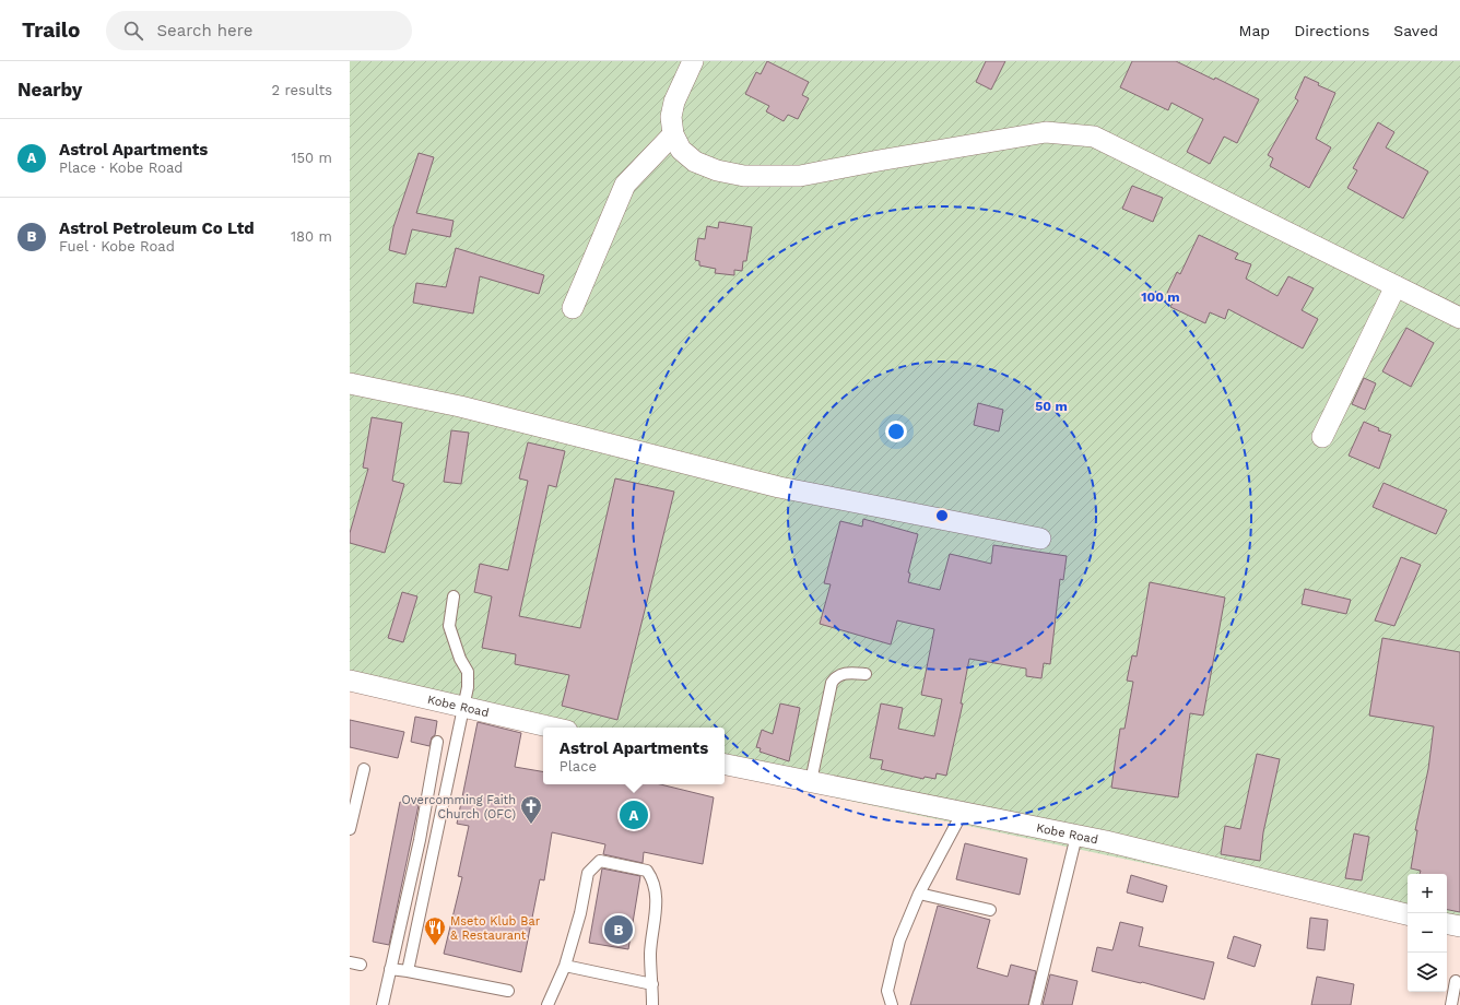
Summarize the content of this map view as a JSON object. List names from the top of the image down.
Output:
{
  "streets": {
    "street": ["Kobe Road"]
  },
  "places": {
    "church": ["Overcomming Faith Church (OFC)"],
    "restaurant": ["Mseto Klub Bar & Restaurant"]
  },
  "page": {
    "header": "Trailo",
    "search": "Search here",
    "nav": ["Map", "Directions", "Saved"],
    "heading": ["Nearby", "2 results"],
    "list": [
      {
        "mark": "A",
        "name": "Astrol Apartments",
        "note": "Place · Kobe Road",
        "value": "150 m"
      },
      {
        "mark": "B",
        "name": "Astrol Petroleum Co Ltd",
        "note": "Fuel · Kobe Road",
        "value": "180 m"
      }
    ],
    "popup": ["Astrol Apartments", "Place"],
    "pins": ["A", "B"],
    "map_buttons": ["+", "−"]
  },
  "rings": ["100 m", "50 m"]
}
